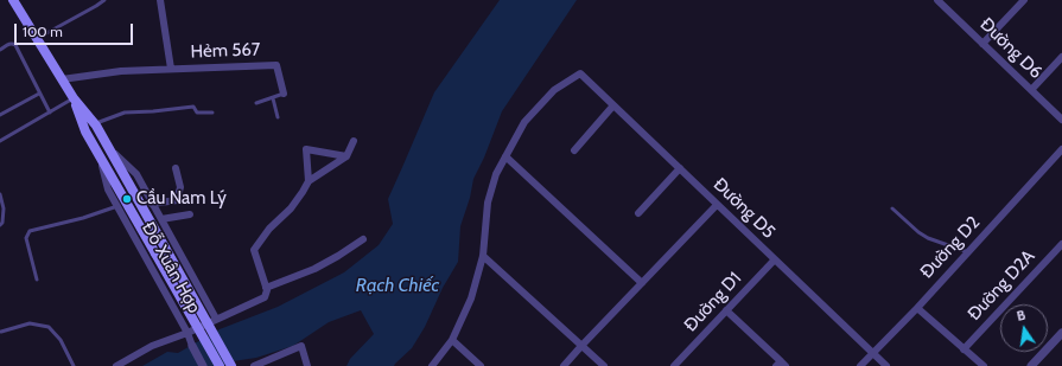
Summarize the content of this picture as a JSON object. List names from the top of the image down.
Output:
{
  "streets": {
    "main road": ["Đỗ Xuân Hợp"],
    "street": [
      "Đường D6",
      "Hẻm 567",
      "Đường D5",
      "Đường D2",
      "Đường D2A",
      "Đường D1"
    ]
  },
  "crossings": [
    ["Hẻm 567", "Đỗ Xuân Hợp"],
    ["Đường D5", "Đường D2"],
    ["Đường D5", "Đường D1"]
  ],
  "water": ["Rạch Chiếc"],
  "places": ["Cầu Nam Lý"],
  "scale_bar": "100 m",
  "north": "top"
}
